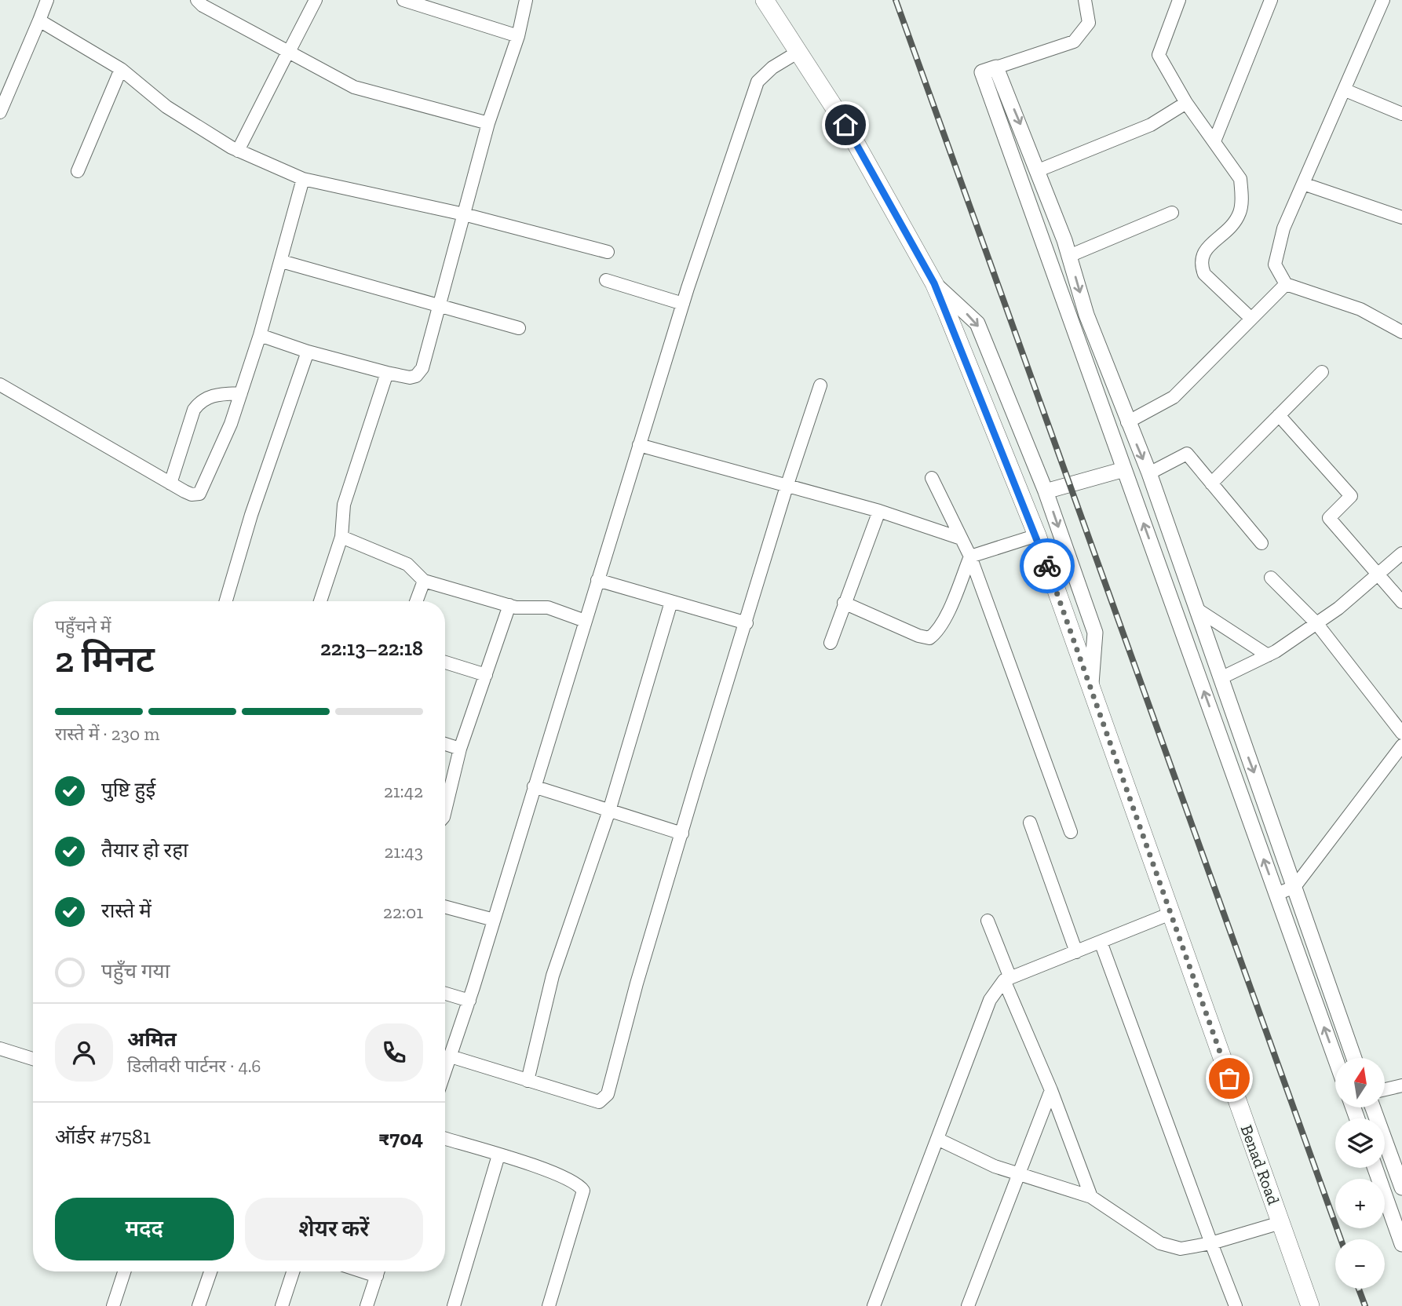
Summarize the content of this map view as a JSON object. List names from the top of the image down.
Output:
{
  "streets": {
    "main road": ["Benad Road"]
  },
  "north": "top",
  "page": {
    "heading": ["2 मिनट", "पहुँचने में", "22:13–22:18"],
    "panel": [
      "अमित",
      "डिलीवरी पार्टनर · 4.6",
      "ऑर्डर #7581",
      "₹704"
    ],
    "bar": "रास्ते में · 230 m",
    "list": [
      ["पुष्टि हुई", "21:42"],
      ["तैयार हो रहा", "21:43"],
      ["रास्ते में", "22:01"],
      "पहुँच गया"
    ],
    "map_buttons": ["+", "−"],
    "buttons": ["मदद", "शेयर करें"]
  }
}
